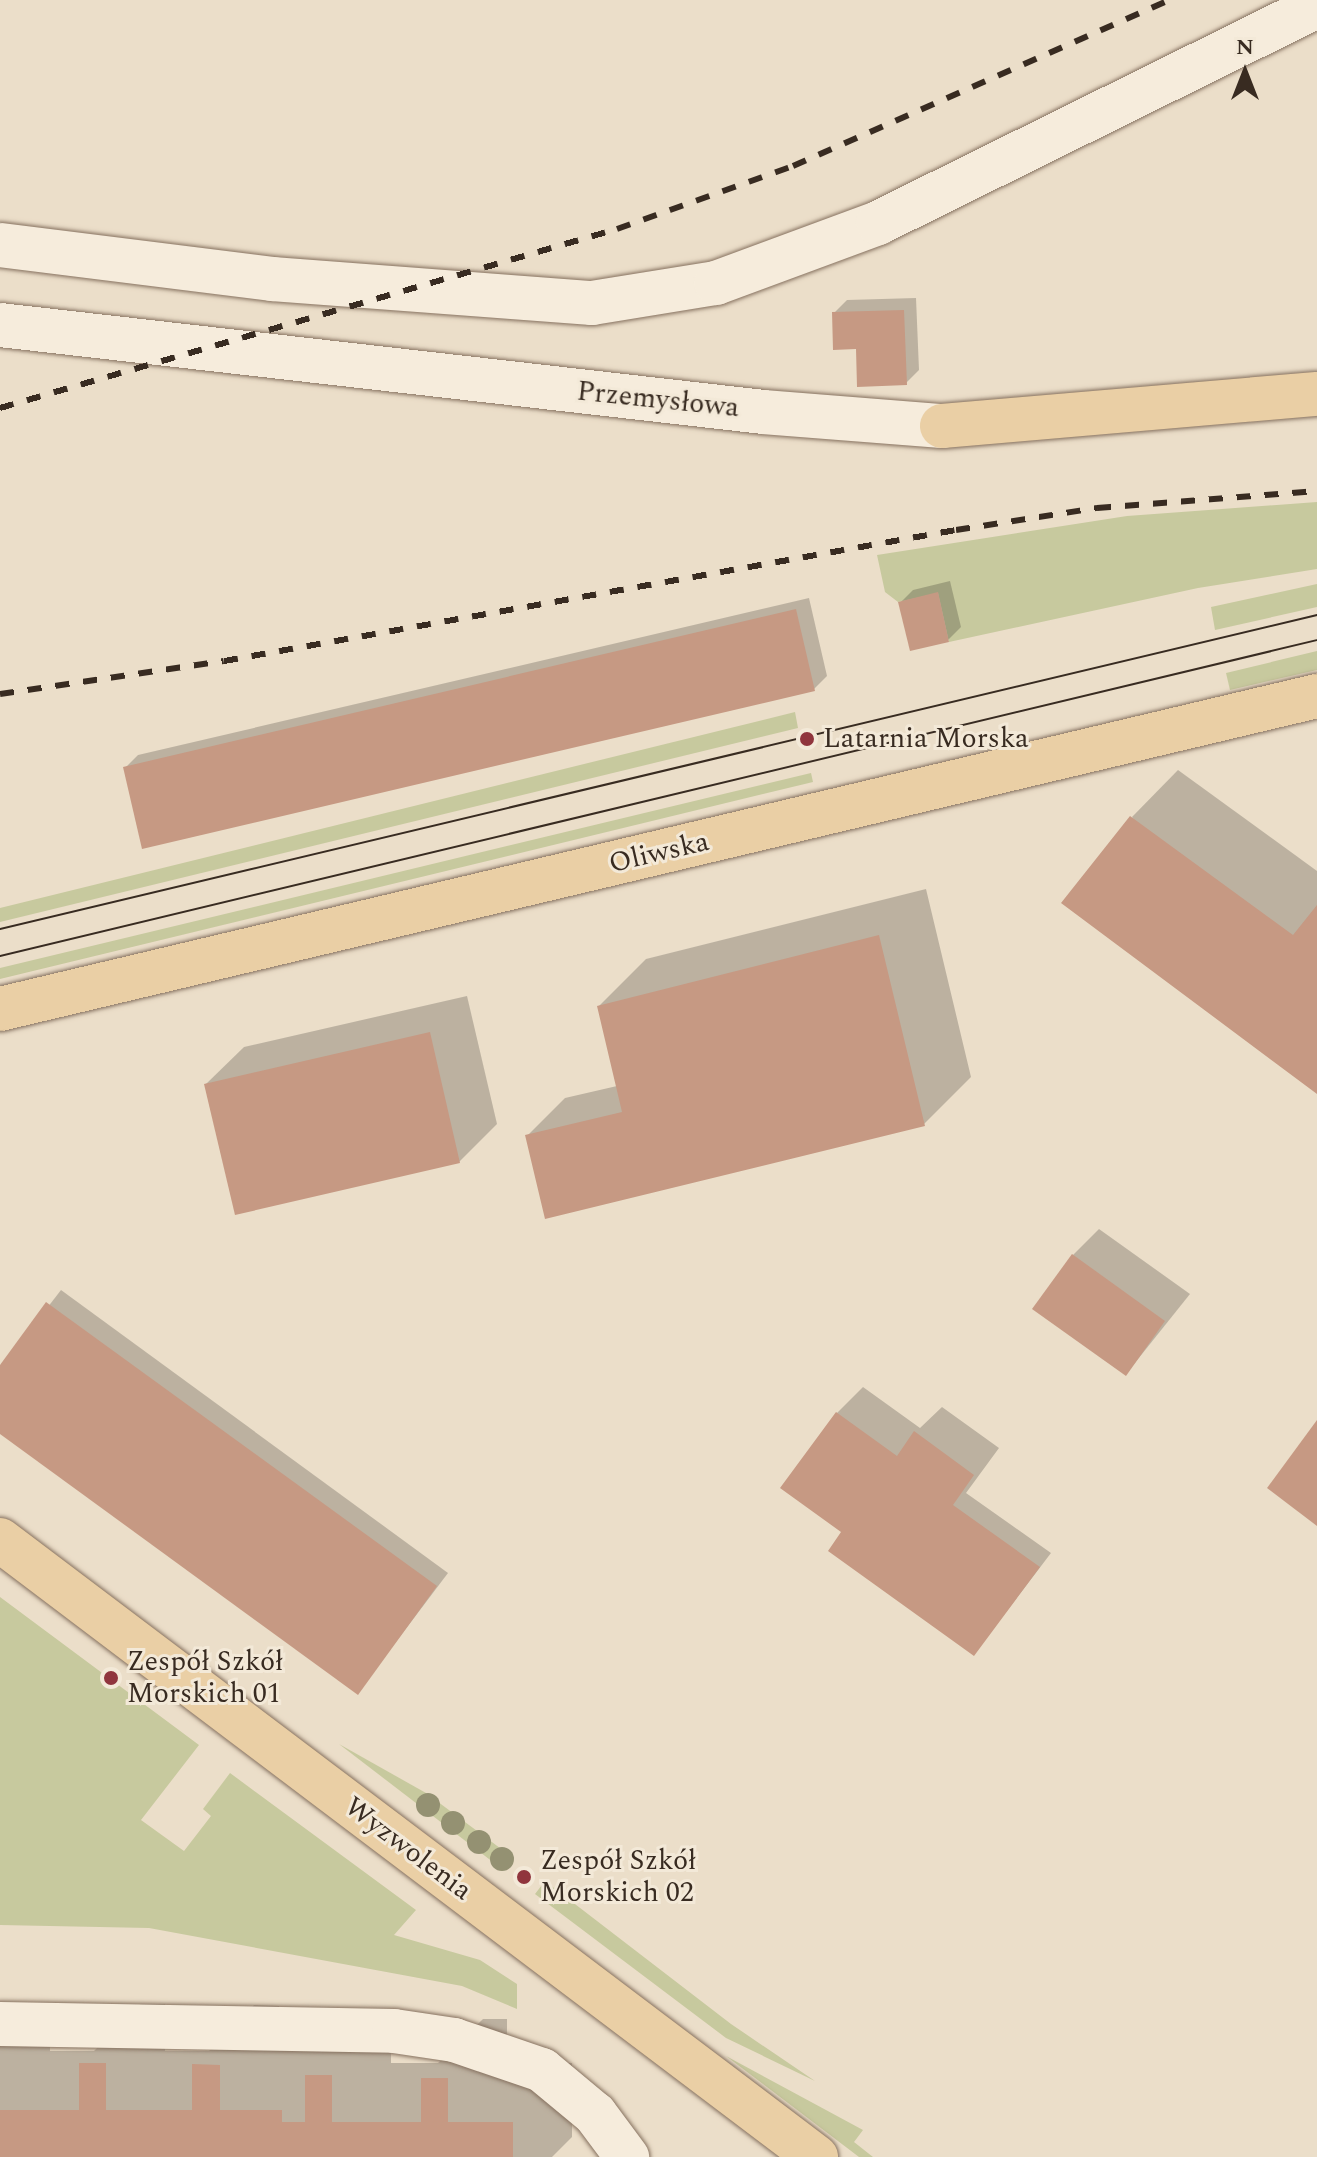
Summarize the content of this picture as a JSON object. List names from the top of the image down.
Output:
{
  "streets": {
    "main road": ["Przemysłowa", "Oliwska", "Wyzwolenia"]
  },
  "places": ["Latarnia Morska", "Zespół Szkół Morskich 01", "Zespół Szkół Morskich 02"],
  "north": "top"
}
